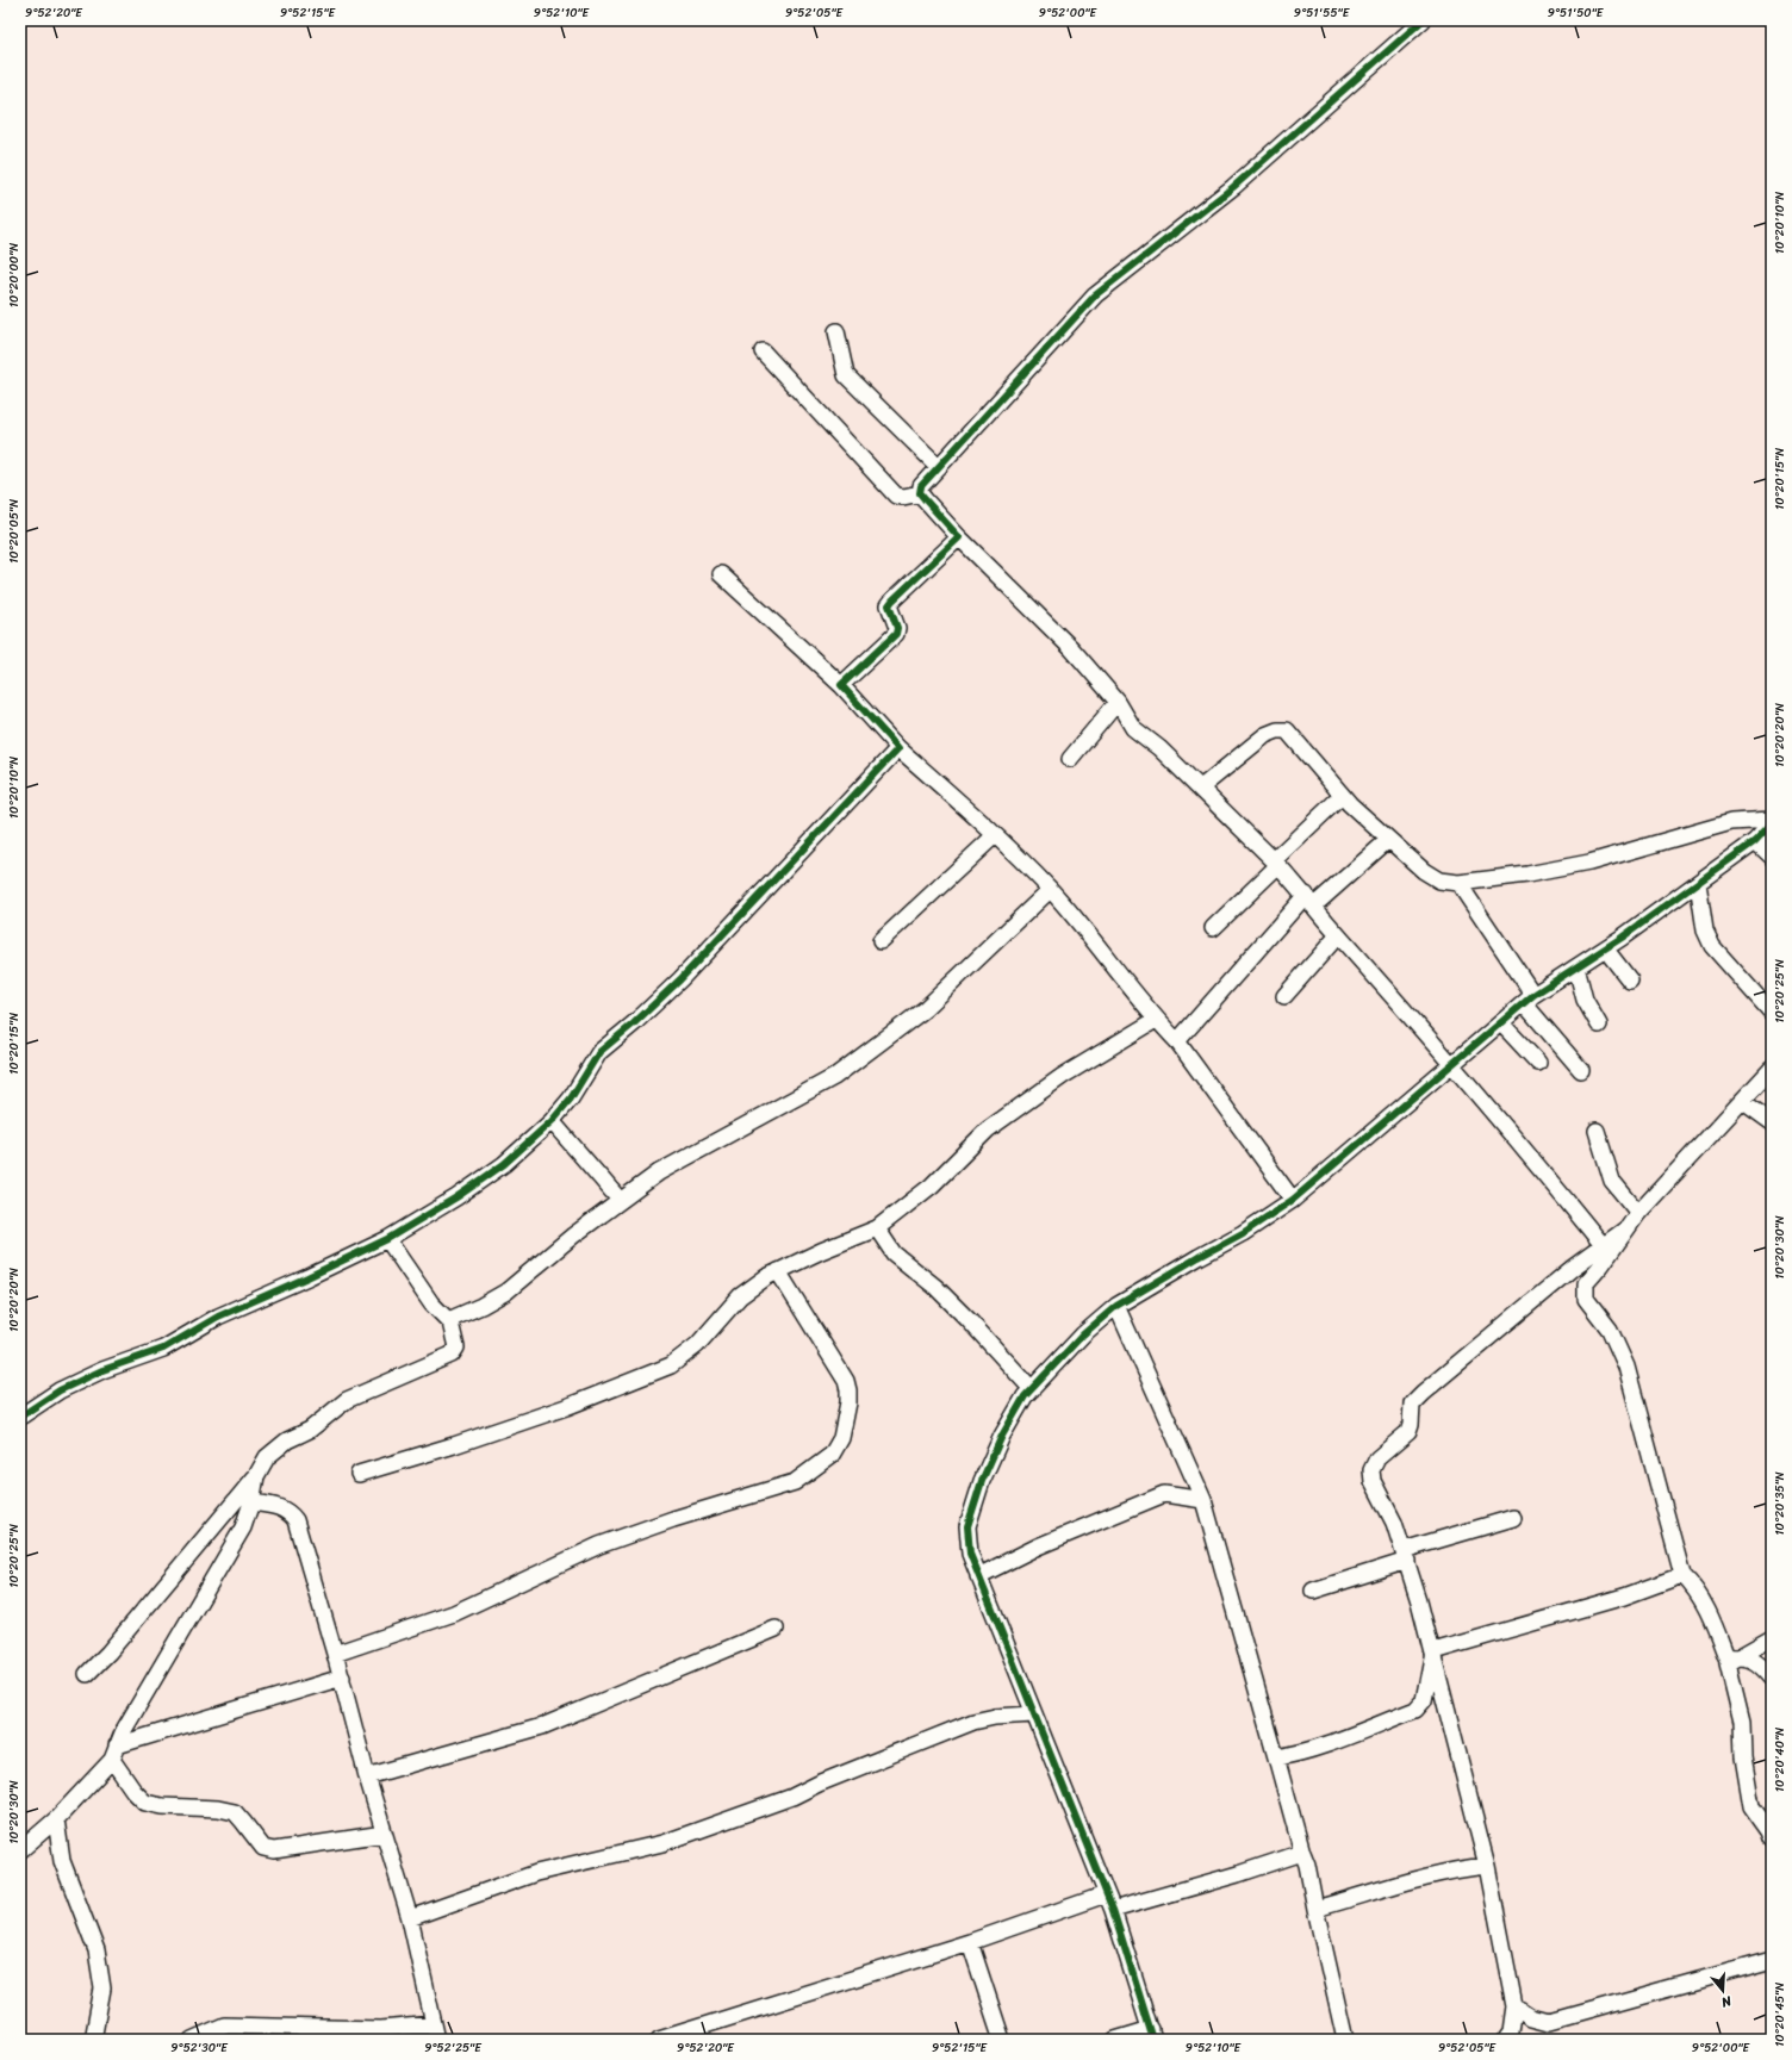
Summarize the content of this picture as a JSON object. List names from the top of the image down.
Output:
{
  "north": "bottom",
  "coordinates": [
    "9°52'20\"E",
    "9°52'15\"E",
    "9°52'10\"E",
    "9°52'05\"E",
    "9°52'00\"E",
    "9°51'55\"E",
    "9°51'50\"E",
    "10°20'10\"N",
    "10°20'00\"N",
    "10°20'15\"N",
    "10°20'05\"N",
    "10°20'20\"N",
    "10°20'25\"N",
    "10°20'30\"N",
    "10°20'35\"N",
    "10°20'40\"N",
    "10°20'45\"N",
    "9°52'30\"E",
    "9°52'25\"E"
  ]
}
